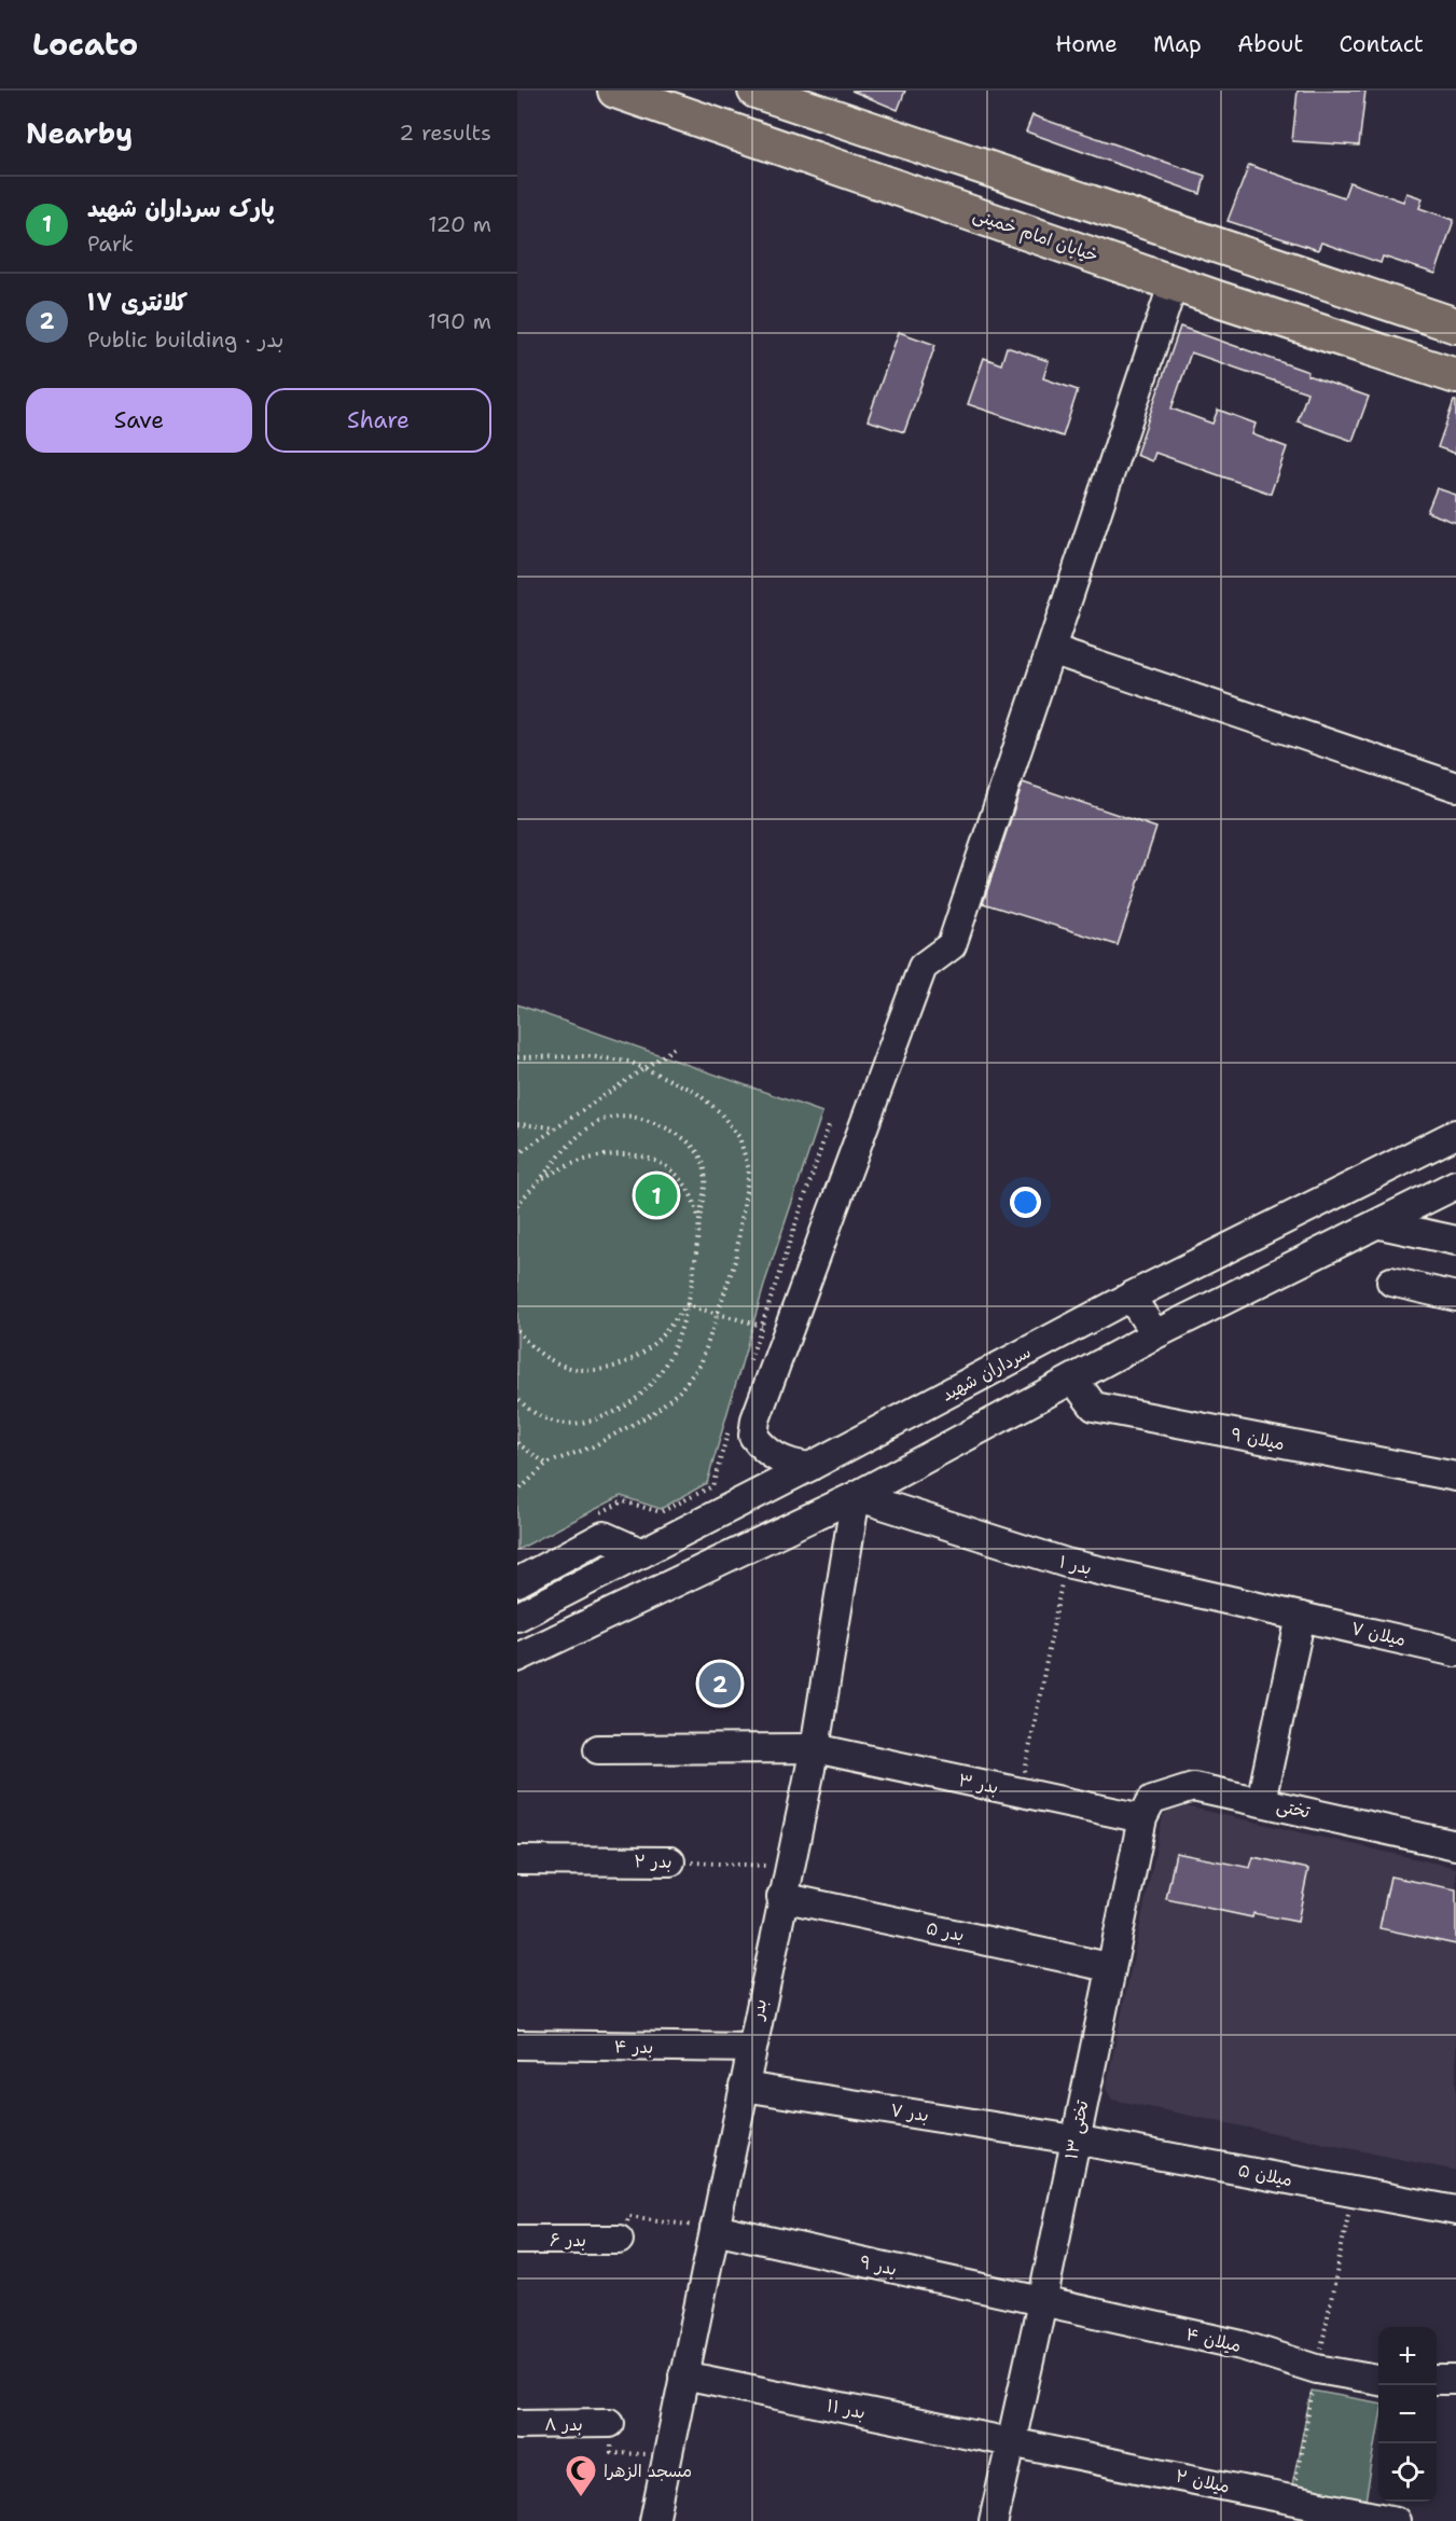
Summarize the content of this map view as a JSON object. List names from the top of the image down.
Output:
{
  "streets": {
    "main road": ["خیابان امام خمینی"],
    "street": [
      "سرداران شهید",
      "میلان ۹",
      "بدر ۱",
      "میلان ۷",
      "بدر ۳",
      "تختی",
      "بدر ۲",
      "بدر ۵",
      "بدر",
      "بدر ۴",
      "بدر ۷",
      "تختی ۱۳",
      "میلان ۵",
      "بدر ۶",
      "بدر ۹",
      "میلان ۴",
      "بدر ۱۱",
      "بدر ۸",
      "میلان ۲"
    ]
  },
  "crossings": [
    ["بدر ۱", "میلان ۷"],
    ["بدر ۱", "بدر"],
    ["بدر ۳", "تختی"],
    ["بدر ۳", "بدر"],
    ["بدر ۳", "تختی ۱۳"],
    ["تختی", "تختی ۱۳"],
    ["بدر ۲", "بدر"],
    ["بدر ۵", "بدر"],
    ["بدر ۵", "تختی ۱۳"],
    ["بدر", "بدر ۴"],
    ["بدر", "بدر ۷"],
    ["بدر", "بدر ۹"],
    ["بدر", "بدر ۱۱"],
    ["بدر ۷", "تختی ۱۳"],
    ["بدر ۷", "میلان ۵"],
    ["تختی ۱۳", "میلان ۵"],
    ["تختی ۱۳", "بدر ۹"],
    ["تختی ۱۳", "میلان ۴"],
    ["تختی ۱۳", "بدر ۱۱"],
    ["تختی ۱۳", "میلان ۲"],
    ["بدر ۹", "میلان ۴"],
    ["بدر ۱۱", "میلان ۲"]
  ],
  "places": {
    "mosque": ["مسجد الزهرا"]
  },
  "page": {
    "header": "Locato",
    "nav": [
      "Home",
      "Map",
      "About",
      "Contact"
    ],
    "heading": ["Nearby", "2 results"],
    "list": [
      {
        "mark": "1",
        "name": "پارک سرداران شهید",
        "note": "Park",
        "value": "120 m"
      },
      {
        "mark": "2",
        "name": "کلانتری ۱۷",
        "note": "Public building · بدر",
        "value": "190 m"
      }
    ],
    "buttons": ["Save", "Share"],
    "pins": ["1", "2"],
    "map_buttons": ["+", "−"]
  }
}
